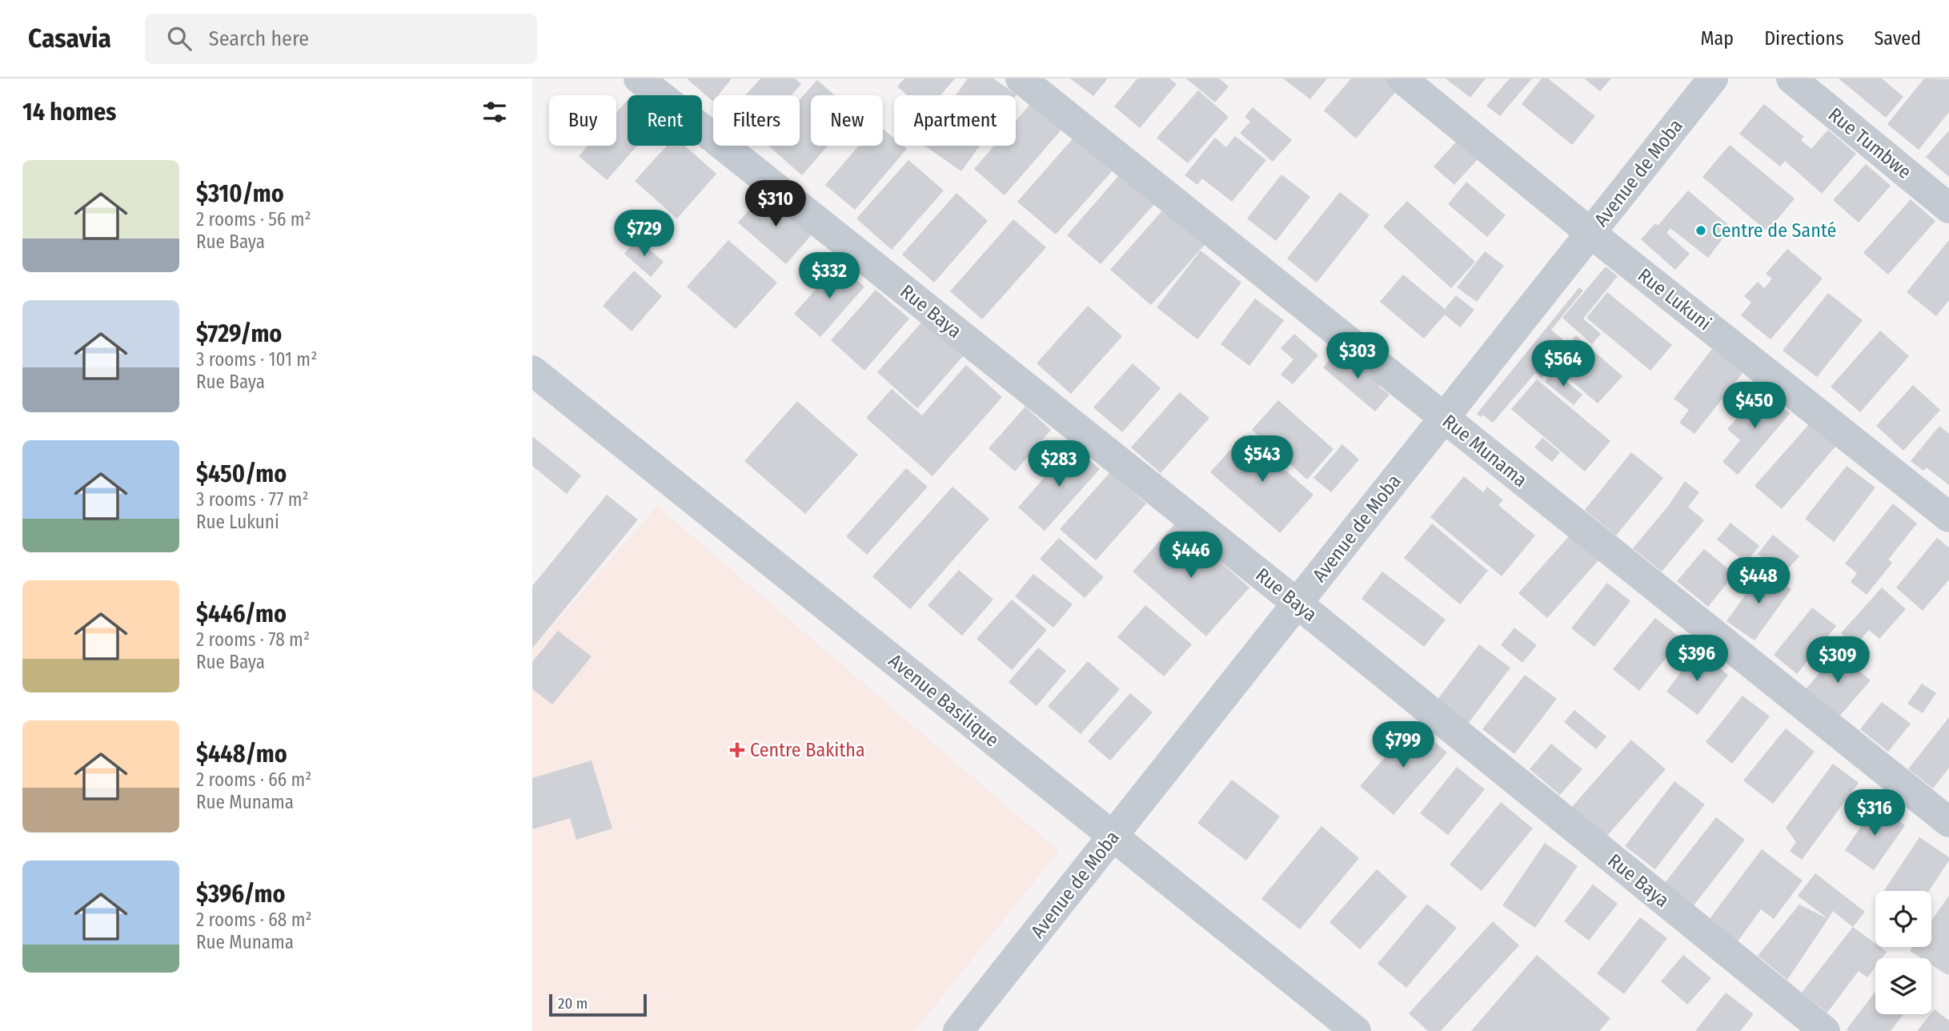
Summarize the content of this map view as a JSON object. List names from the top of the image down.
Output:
{
  "streets": {
    "street": [
      "Rue Tumbwe",
      "Avenue de Moba",
      "Rue Lukuni",
      "Rue Baya",
      "Rue Munama",
      "Avenue Basilique"
    ]
  },
  "crossings": [
    ["Avenue de Moba", "Rue Lukuni"],
    ["Avenue de Moba", "Rue Baya"],
    ["Avenue de Moba", "Rue Munama"],
    ["Avenue de Moba", "Avenue Basilique"]
  ],
  "places": {
    "other": ["Centre de Santé"],
    "health": ["Centre Bakitha"]
  },
  "scale_bar": "20 m",
  "page": {
    "header": "Casavia",
    "search": "Search here",
    "nav": ["Map", "Directions", "Saved"],
    "heading": "14 homes",
    "chip": [
      "Buy",
      "Rent",
      "Filters",
      "New",
      "Apartment"
    ],
    "list": [
      {
        "name": "$310/mo",
        "note": "2 rooms · 56 m² · Rue Baya"
      },
      {
        "name": "$729/mo",
        "note": "3 rooms · 101 m² · Rue Baya"
      },
      {
        "name": "$450/mo",
        "note": "3 rooms · 77 m² · Rue Lukuni"
      },
      {
        "name": "$446/mo",
        "note": "2 rooms · 78 m² · Rue Baya"
      },
      {
        "name": "$448/mo",
        "note": "2 rooms · 66 m² · Rue Munama"
      },
      {
        "name": "$396/mo",
        "note": "2 rooms · 68 m² · Rue Munama"
      }
    ],
    "price": [
      "$310",
      "$729",
      "$332",
      "$303",
      "$564",
      "$450",
      "$543",
      "$283",
      "$446",
      "$448",
      "$396",
      "$309",
      "$799",
      "$316"
    ],
    "scale": "20 m"
  }
}
